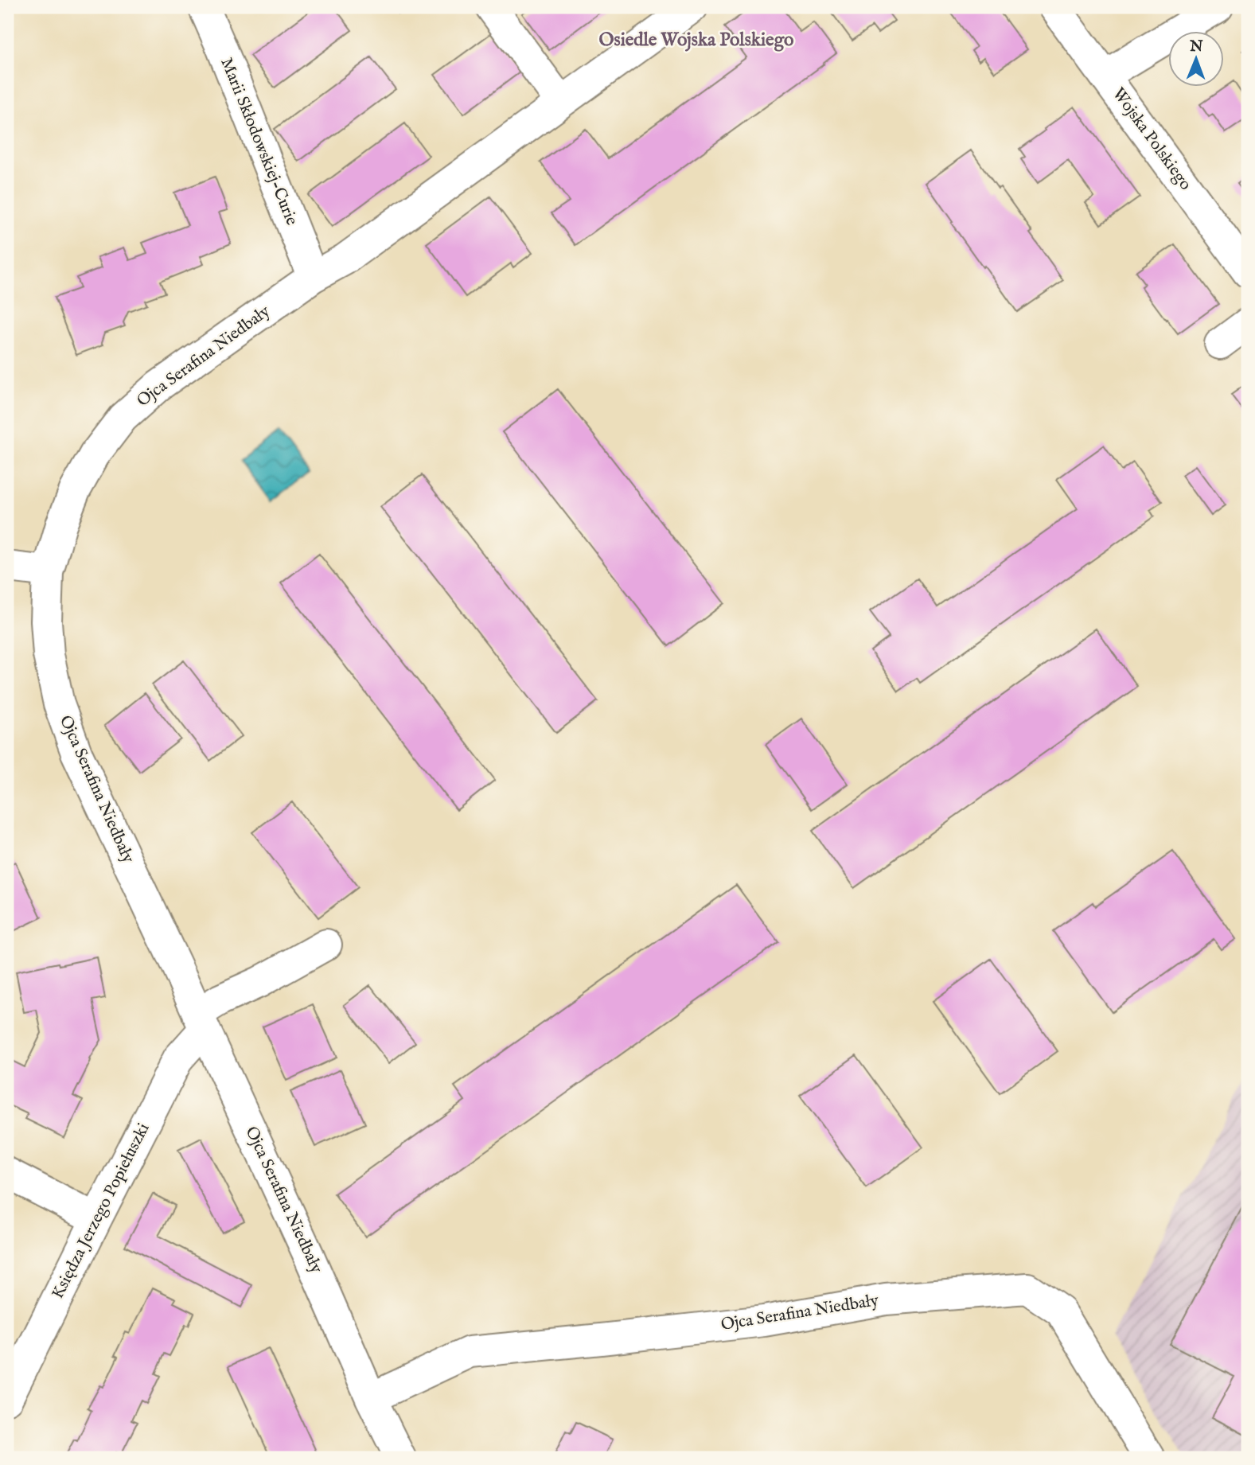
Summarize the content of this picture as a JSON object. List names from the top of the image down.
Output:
{
  "streets": {
    "street": [
      "Wojska Polskiego",
      "Marii Skłodowskiej-Curie",
      "Ojca Serafina Niedbały",
      "Księdza Jerzego Popiełuszki"
    ]
  },
  "crossings": [
    ["Marii Skłodowskiej-Curie", "Ojca Serafina Niedbały"],
    ["Ojca Serafina Niedbały", "Księdza Jerzego Popiełuszki"]
  ],
  "districts": ["Osiedle Wojska Polskiego"],
  "north": "top"
}
